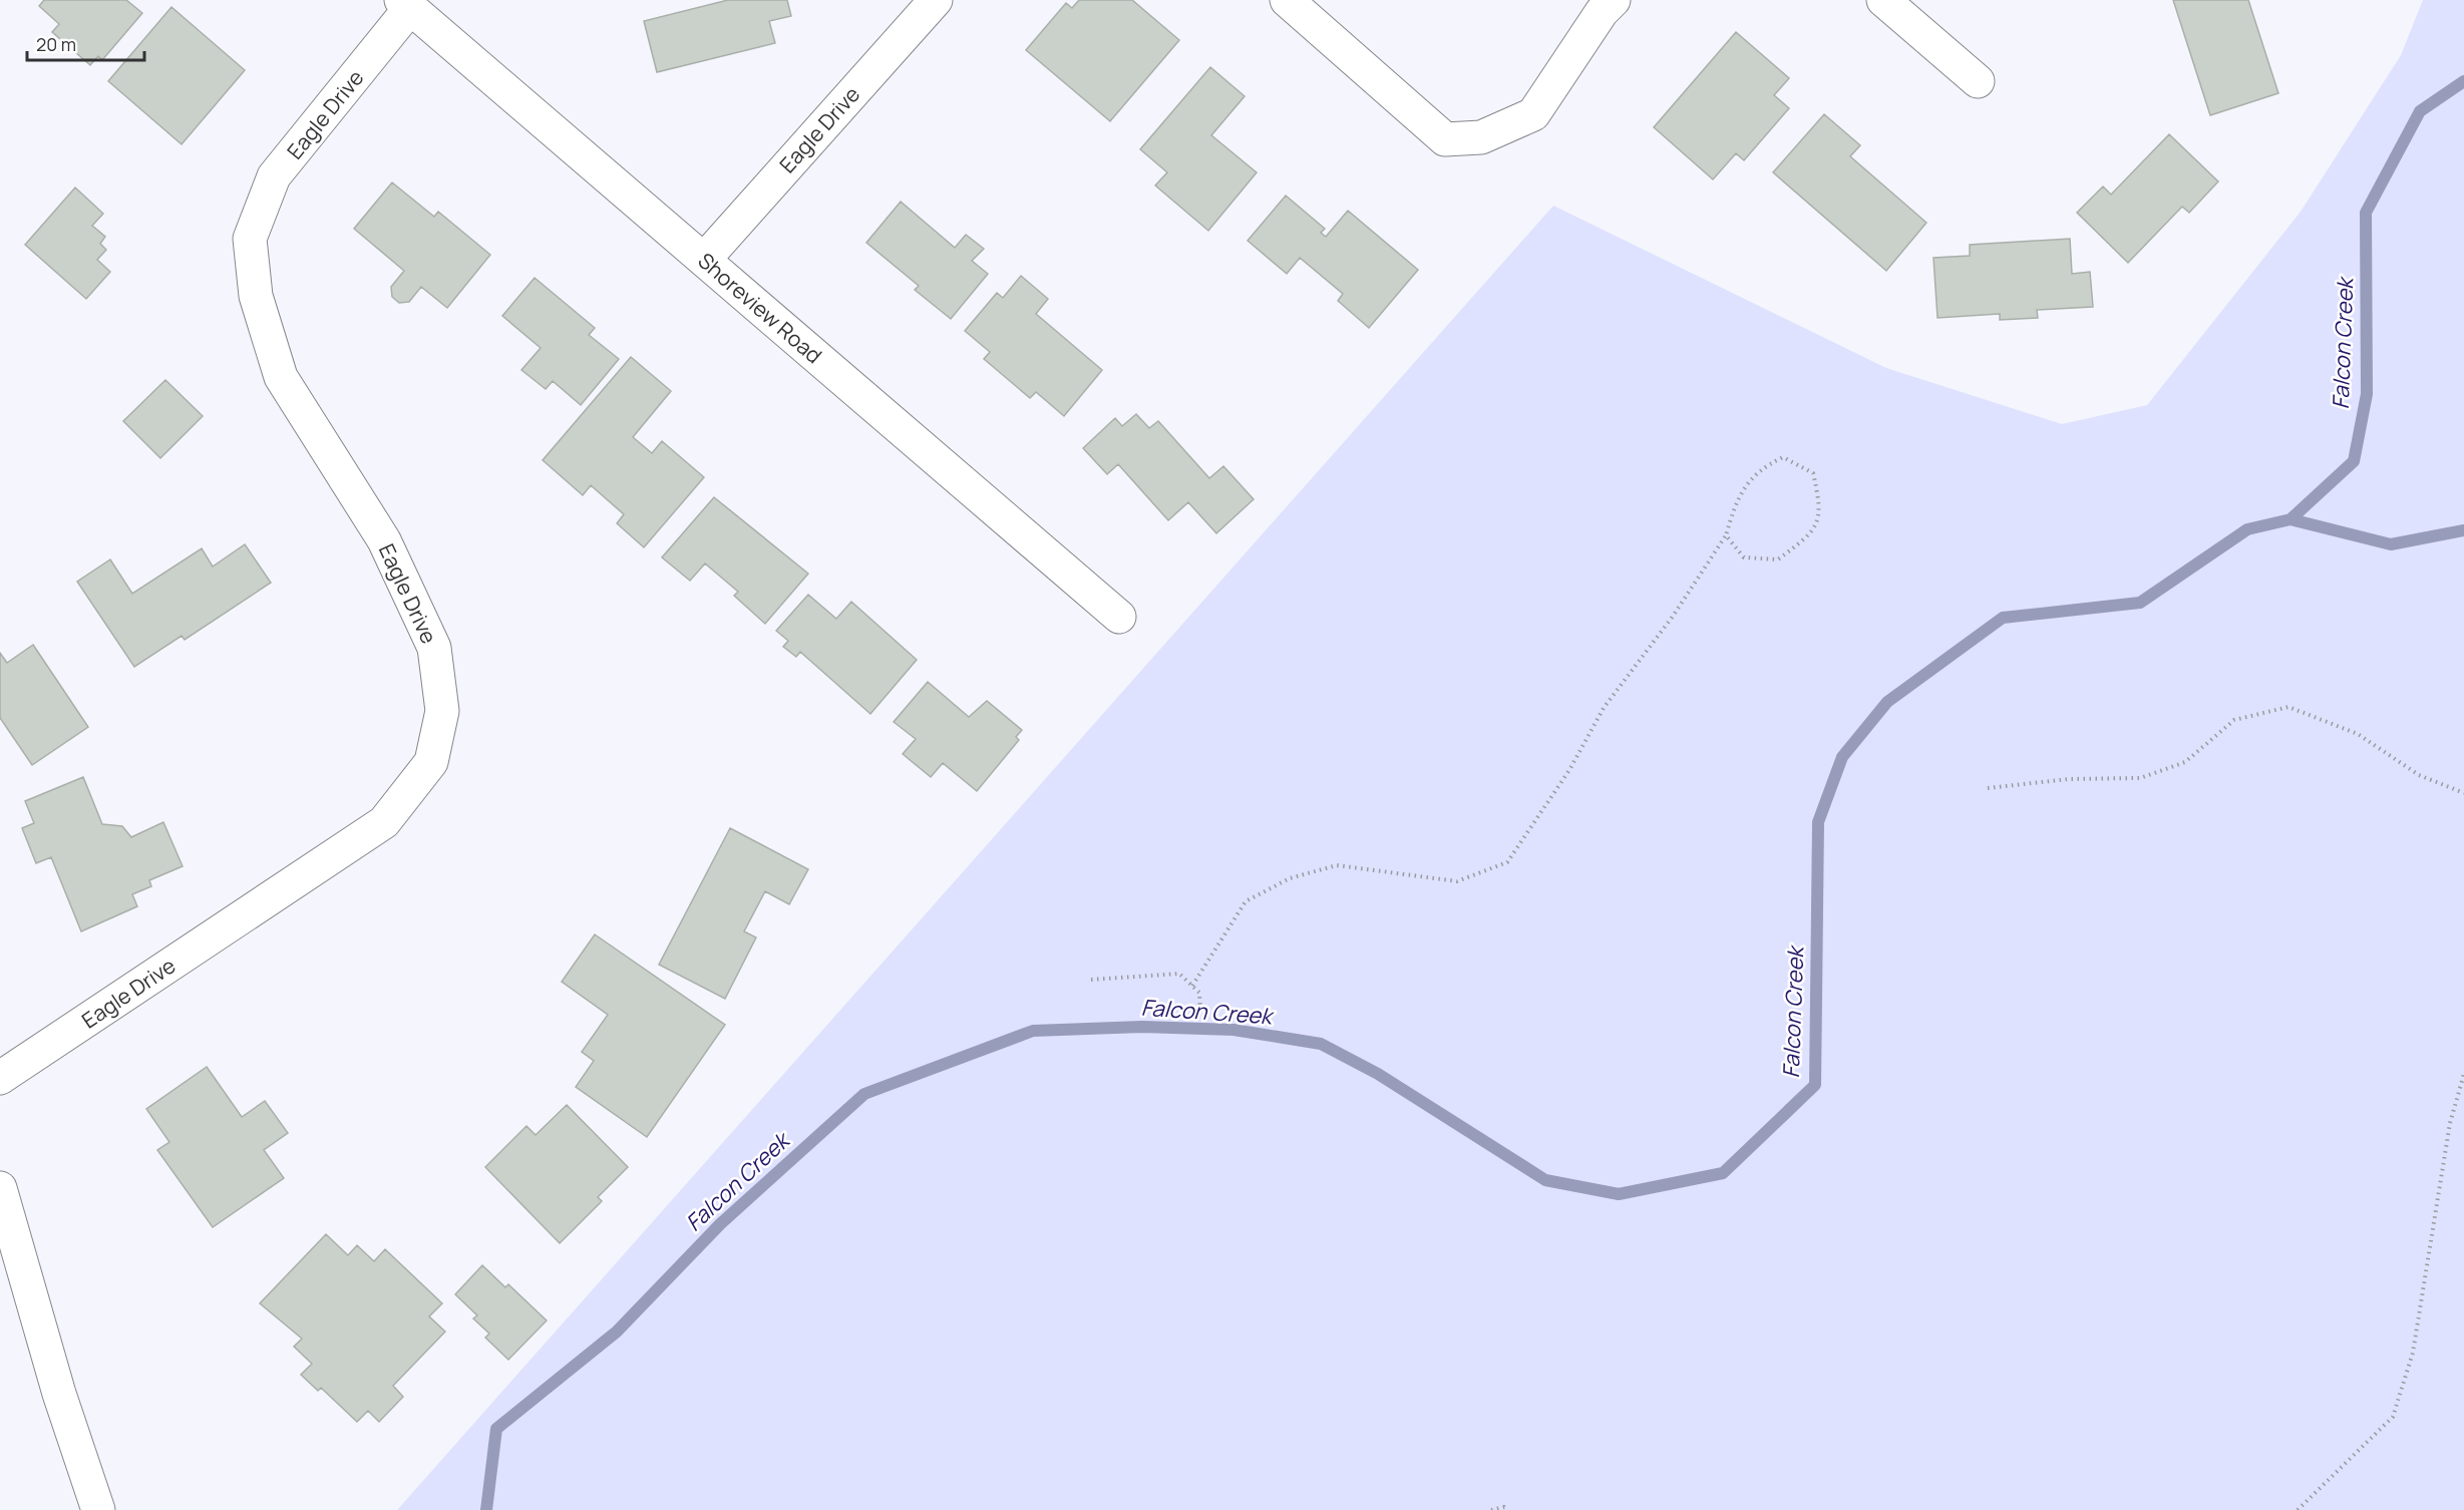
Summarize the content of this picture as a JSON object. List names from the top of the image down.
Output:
{
  "streets": {
    "street": ["Eagle Drive", "Shoreview Road"]
  },
  "crossings": [
    ["Eagle Drive", "Shoreview Road"]
  ],
  "water": ["Falcon Creek"],
  "scale_bar": "20 m"
}
